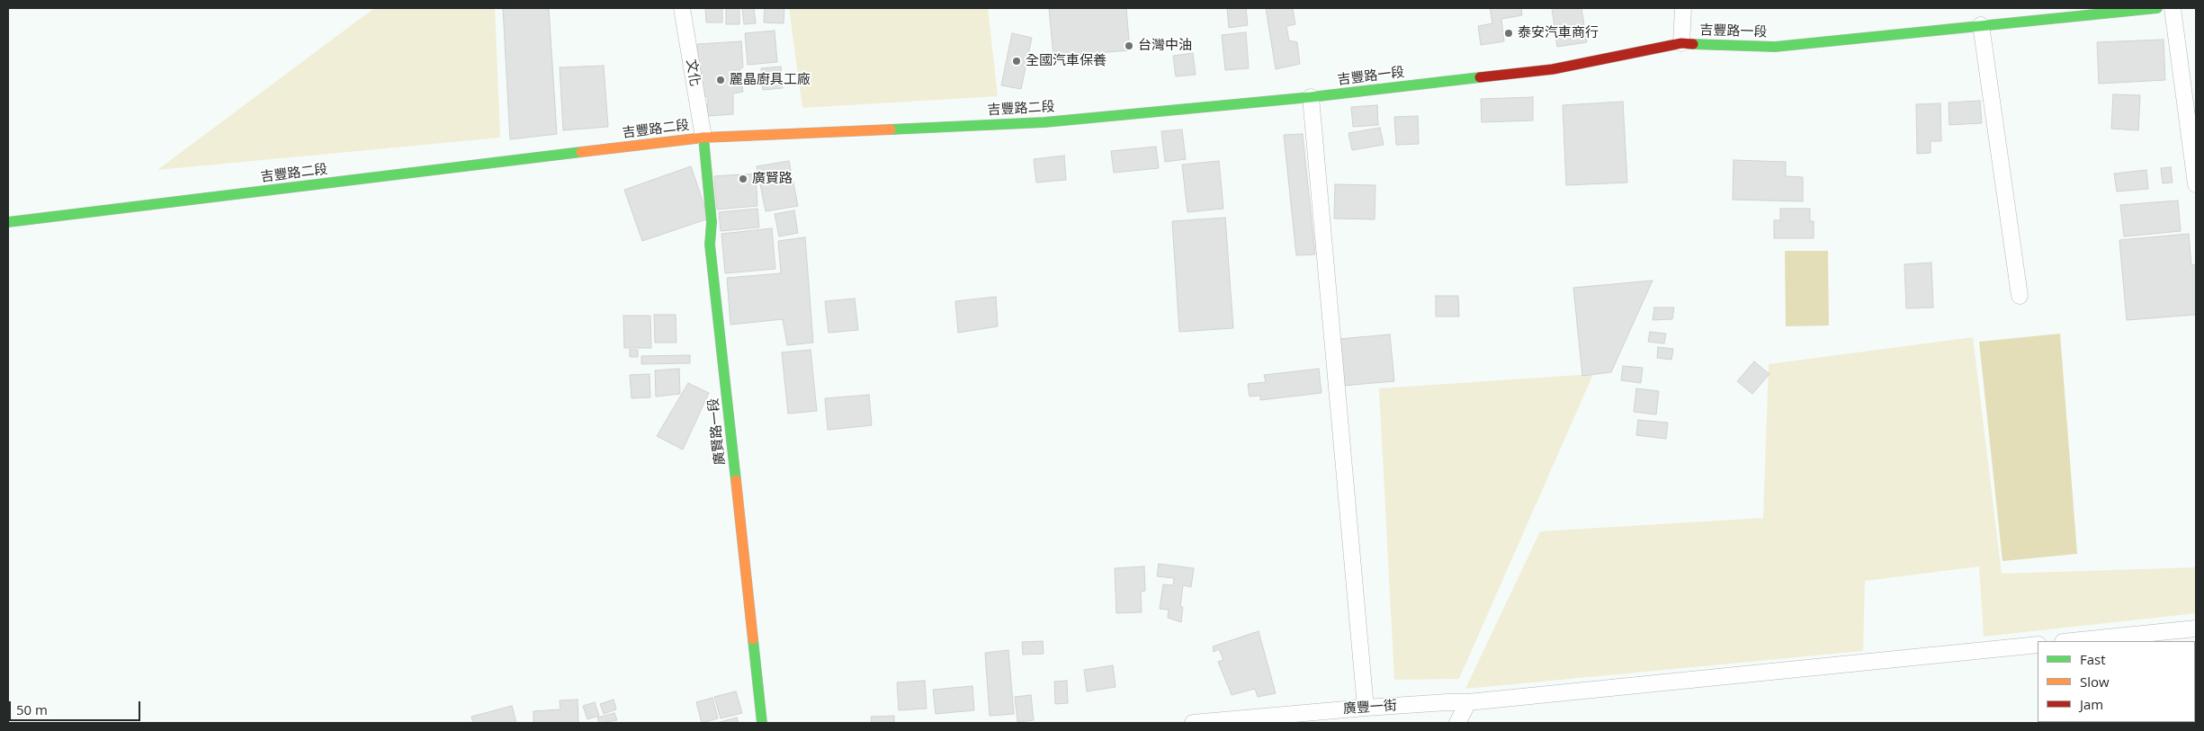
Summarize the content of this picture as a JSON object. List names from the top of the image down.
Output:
{
  "streets": {
    "main road": ["吉豐路一段", "吉豐路二段", "廣賢路一段"],
    "street": ["文化", "廣豐一街"]
  },
  "crossings": [
    ["吉豐路一段", "吉豐路二段"],
    ["文化", "吉豐路二段"],
    ["文化", "廣賢路一段"],
    ["吉豐路二段", "廣賢路一段"]
  ],
  "places": [
    "泰安汽車商行",
    "台灣中油",
    "全國汽車保養",
    "麗晶廚具工廠",
    "廣賢路"
  ],
  "legend": ["Fast", "Slow", "Jam"],
  "scale_bar": "50 m"
}
